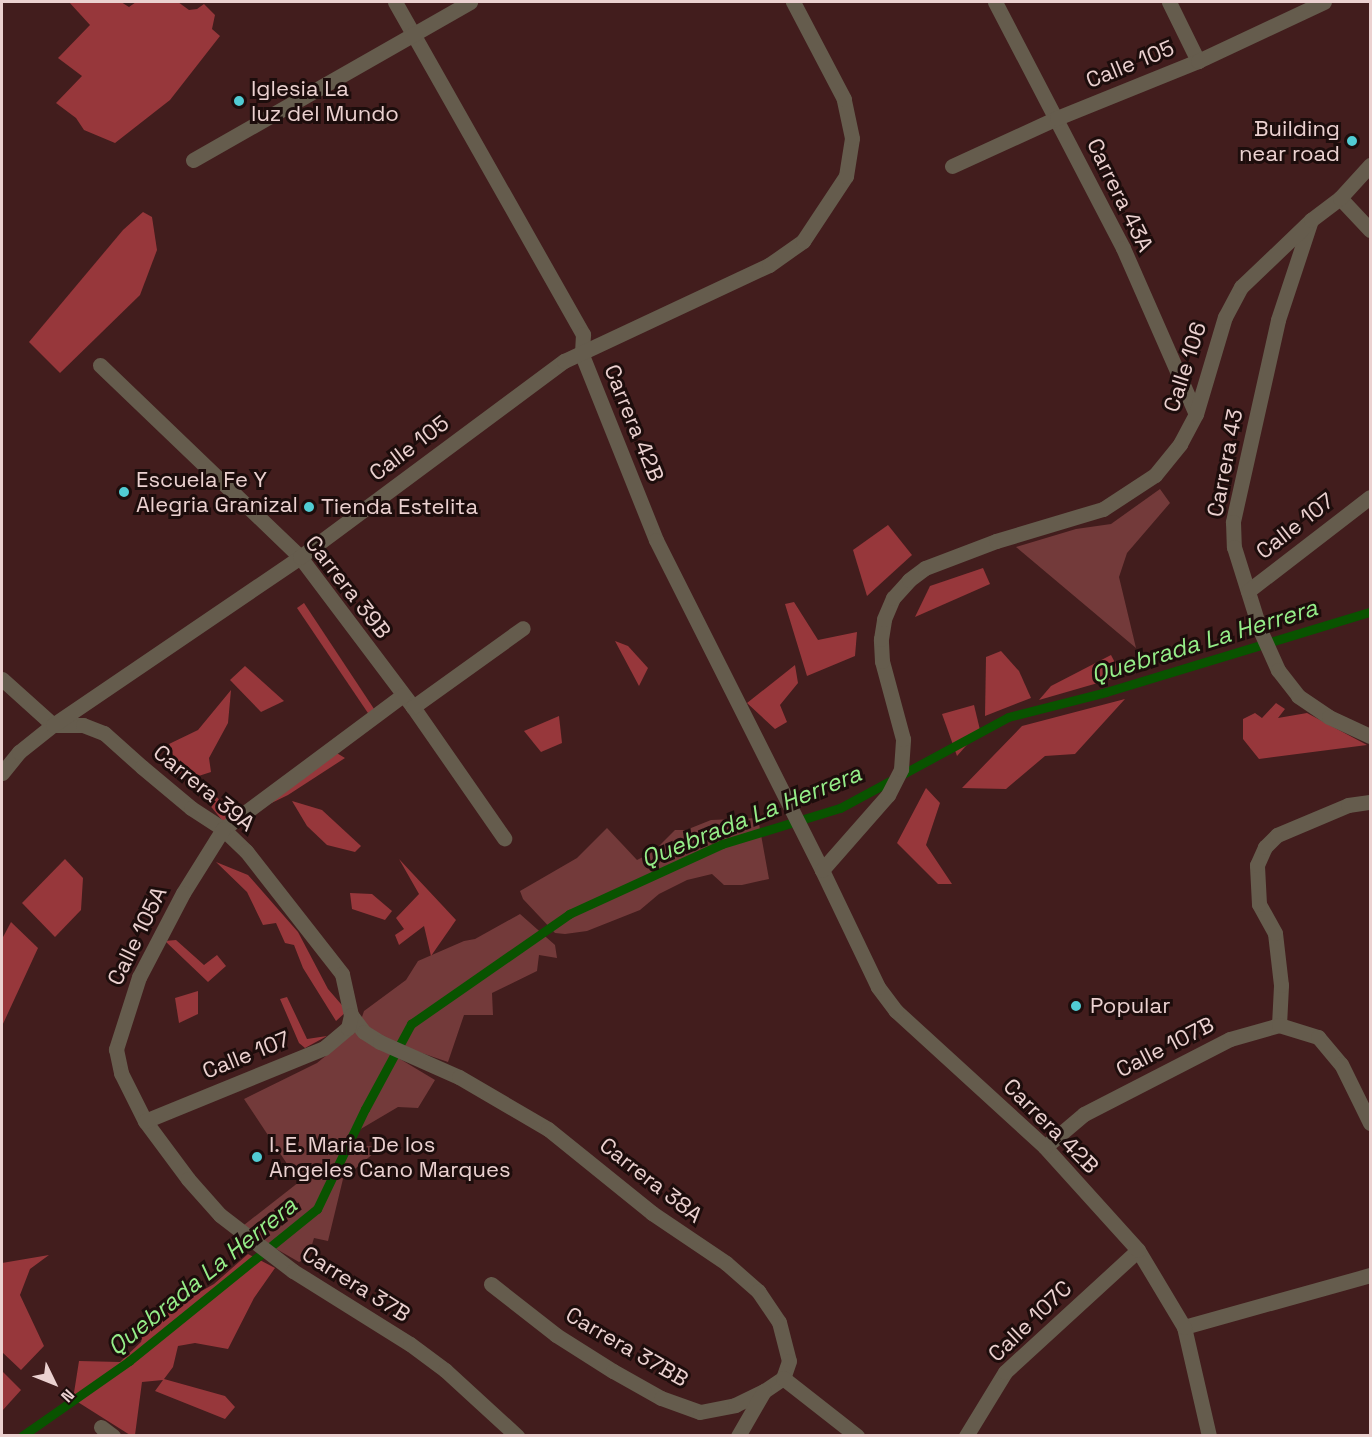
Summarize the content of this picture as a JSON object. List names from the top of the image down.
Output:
{
  "streets": {
    "street": [
      "Calle 105",
      "Carrera 43A",
      "Calle 106",
      "Carrera 42B",
      "Carrera 43",
      "Calle 107",
      "Carrera 39B",
      "Carrera 39A",
      "Calle 105A",
      "Calle 107B",
      "Carrera 38A",
      "Carrera 37B",
      "Calle 107C",
      "Carrera 37BB"
    ]
  },
  "crossings": [
    ["Calle 105", "Carrera 43A"],
    ["Calle 105", "Carrera 42B"],
    ["Calle 105", "Carrera 39B"],
    ["Calle 105", "Carrera 39A"],
    ["Carrera 43A", "Calle 106"],
    ["Calle 106", "Carrera 42B"],
    ["Calle 106", "Carrera 43"],
    ["Carrera 42B", "Calle 107B"],
    ["Carrera 42B", "Calle 107C"],
    ["Carrera 43", "Calle 107"],
    ["Calle 107", "Carrera 39A"],
    ["Calle 107", "Carrera 38A"],
    ["Calle 107", "Carrera 37B"],
    ["Carrera 39A", "Calle 105A"],
    ["Carrera 39A", "Carrera 38A"],
    ["Calle 105A", "Carrera 37B"],
    ["Carrera 38A", "Carrera 37BB"]
  ],
  "water": ["Quebrada La Herrera"],
  "places": [
    "Iglesia La luz del Mundo",
    "Building near road",
    "Escuela Fe Y Alegria Granizal",
    "Tienda Estelita",
    "Popular",
    "I. E. Maria De los Angeles Cano Marques"
  ],
  "north": "bottom right"
}
